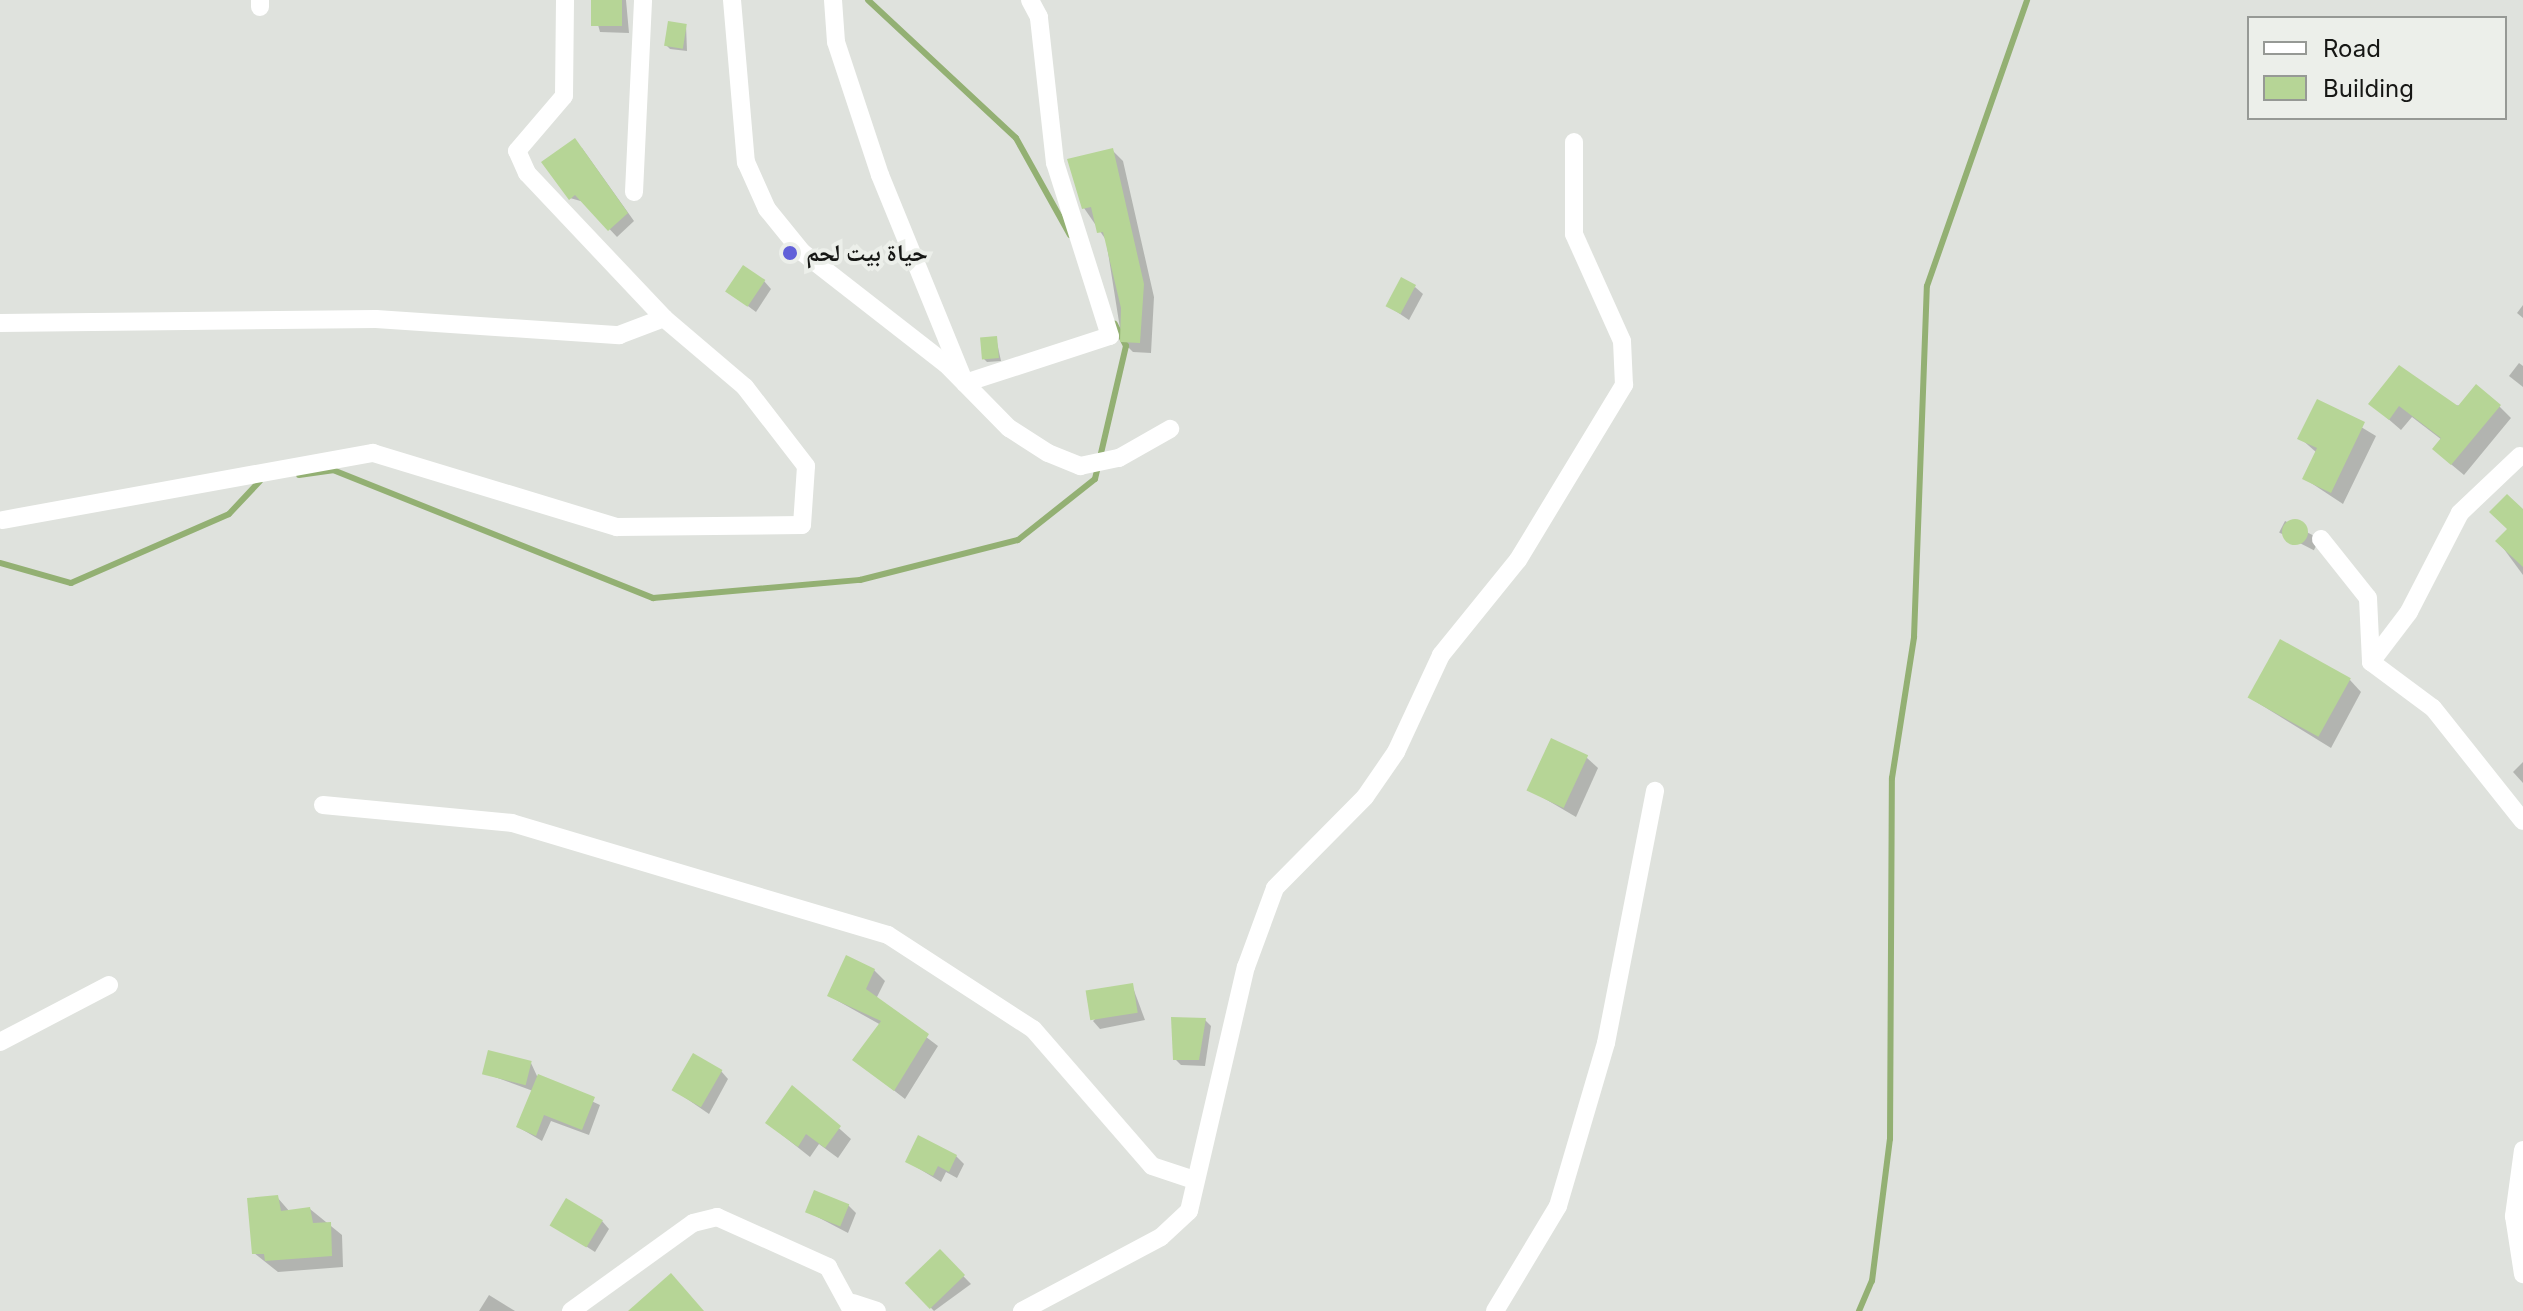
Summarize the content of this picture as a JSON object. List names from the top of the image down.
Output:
{
  "places": ["حياة بيت لحم"],
  "legend": ["Road", "Building"]
}
